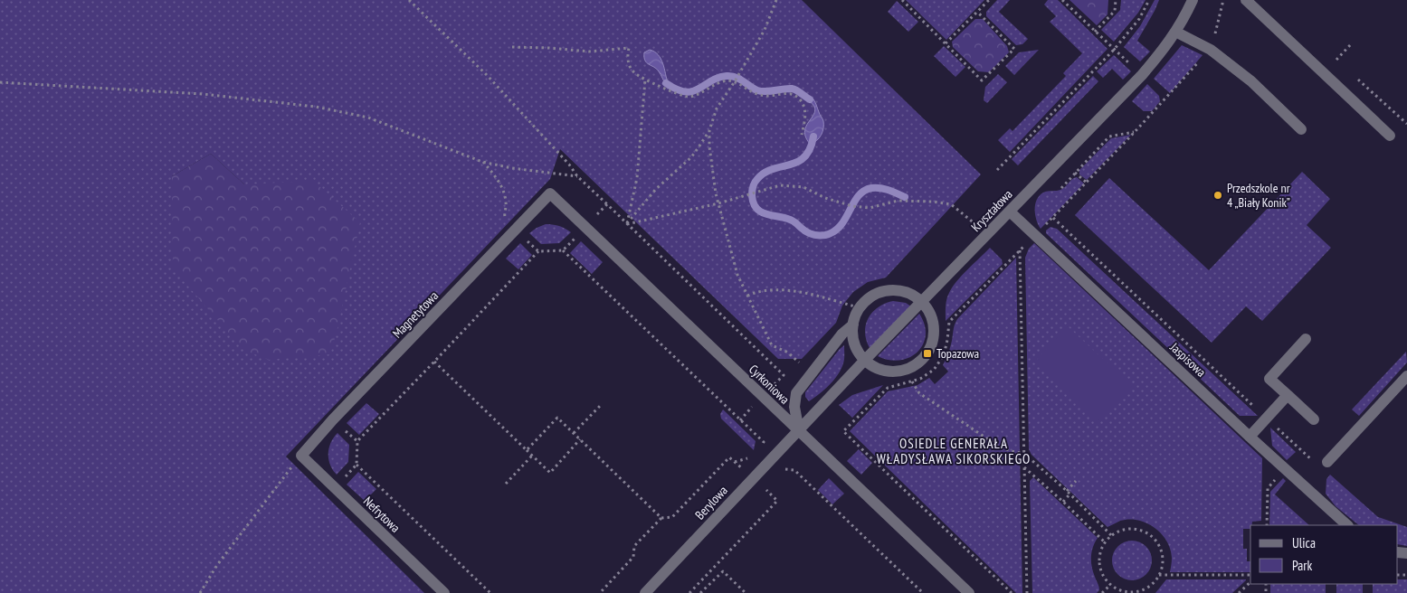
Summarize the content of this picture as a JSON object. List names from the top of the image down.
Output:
{
  "streets": {
    "street": [
      "Kryształowa",
      "Magnetytowa",
      "Jaspisowa",
      "Cyrkoniowa",
      "Berylowa",
      "Nefrytowa"
    ]
  },
  "crossings": [
    ["Kryształowa", "Jaspisowa"],
    ["Kryształowa", "Cyrkoniowa"],
    ["Kryształowa", "Berylowa"],
    ["Magnetytowa", "Cyrkoniowa"],
    ["Magnetytowa", "Nefrytowa"],
    ["Cyrkoniowa", "Berylowa"]
  ],
  "districts": ["OSIEDLE GENERAŁA WŁADYSŁAWA SIKORSKIEGO"],
  "places": {
    "other": ["Przedszkole nr 4 „Biały Konik”"],
    "transit": ["Topazowa"]
  },
  "legend": ["Ulica", "Park"]
}
